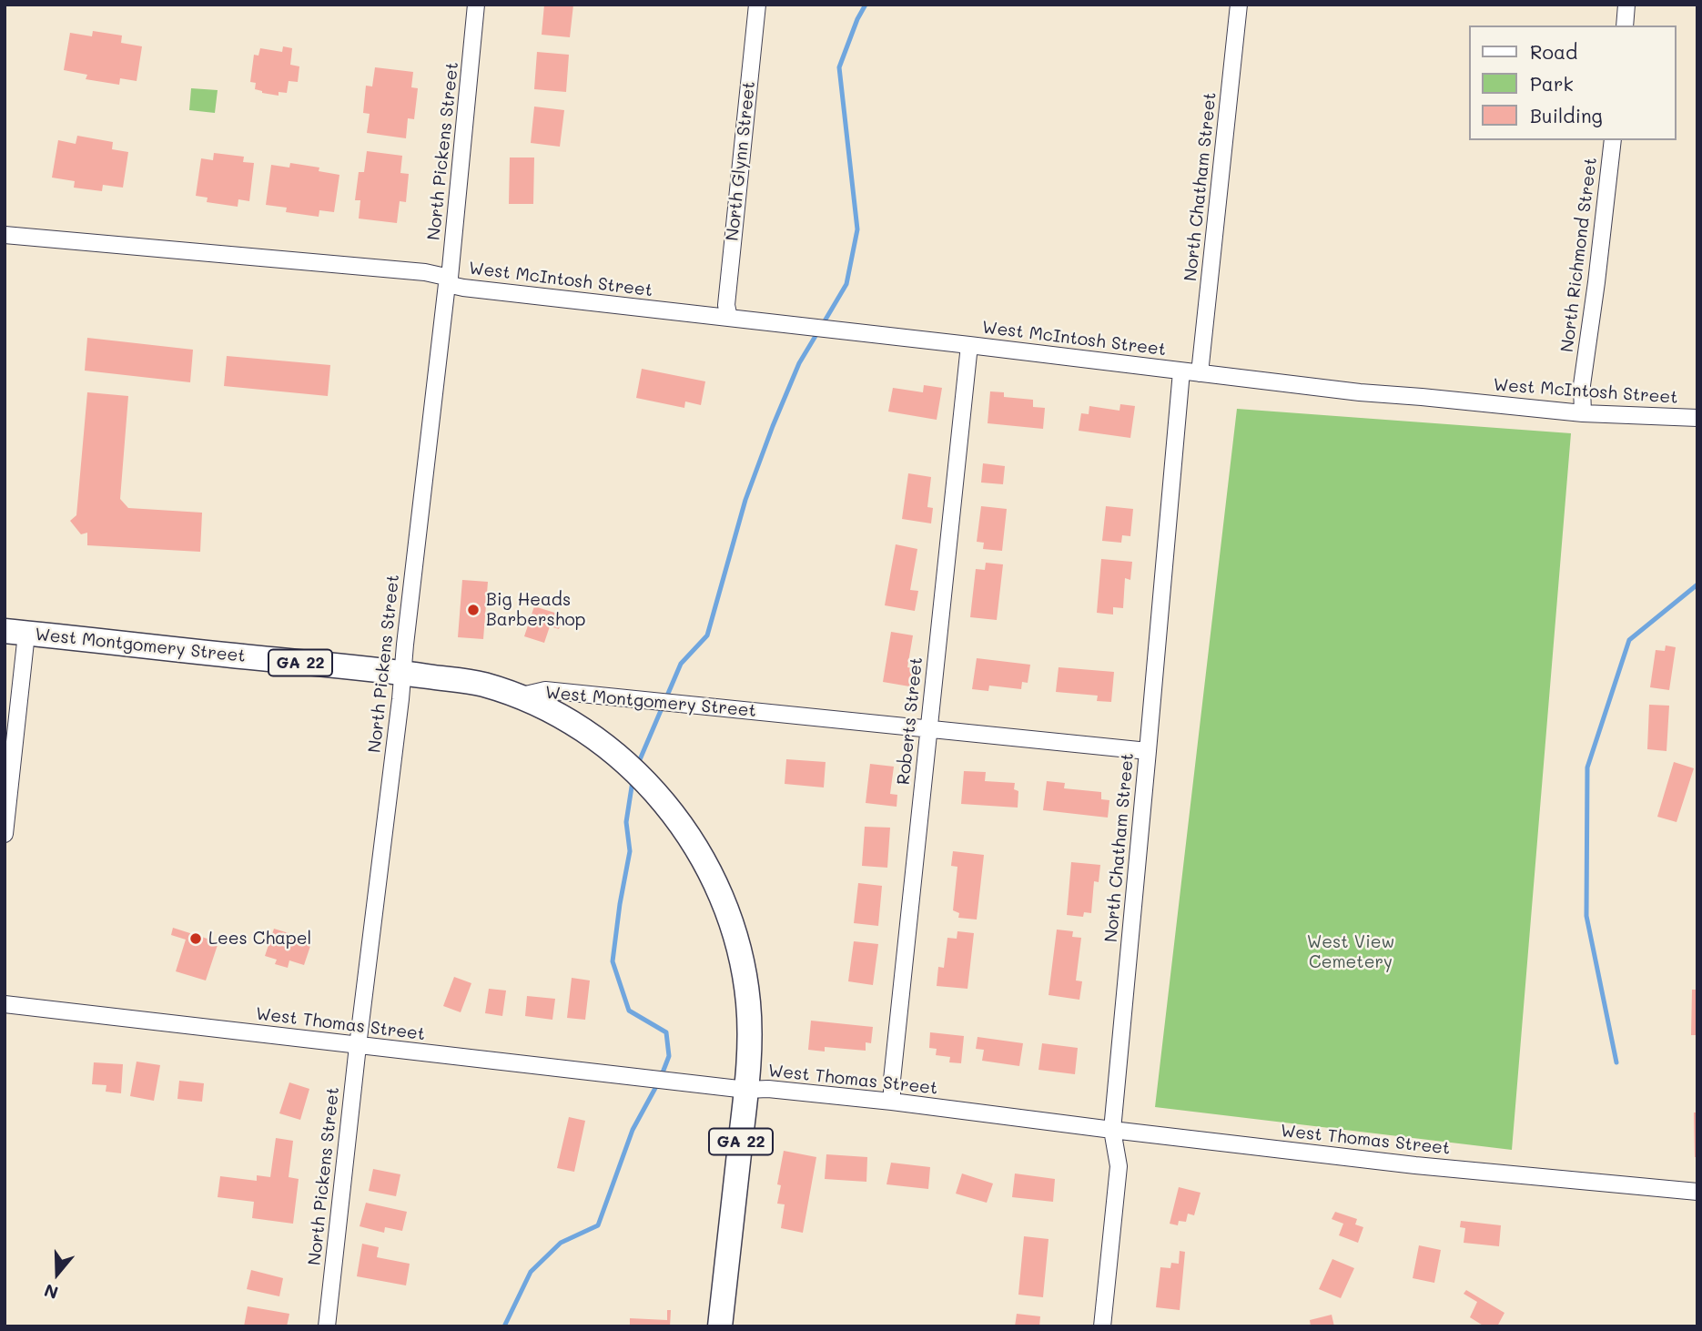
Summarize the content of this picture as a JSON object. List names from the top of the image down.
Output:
{
  "streets": {
    "main road": ["West Montgomery Street", "GA 22"],
    "street": [
      "North Pickens Street",
      "North Glynn Street",
      "North Chatham Street",
      "North Richmond Street",
      "West McIntosh Street",
      "Roberts Street",
      "West Thomas Street"
    ]
  },
  "crossings": [
    ["North Pickens Street", "West McIntosh Street"],
    ["North Pickens Street", "West Montgomery Street"],
    ["North Pickens Street", "West Thomas Street"],
    ["North Glynn Street", "West McIntosh Street"],
    ["North Chatham Street", "West McIntosh Street"],
    ["North Chatham Street", "West Montgomery Street"],
    ["North Chatham Street", "West Thomas Street"],
    ["North Richmond Street", "West McIntosh Street"],
    ["West McIntosh Street", "Roberts Street"],
    ["West Montgomery Street", "GA 22"],
    ["West Montgomery Street", "Roberts Street"],
    ["GA 22", "West Thomas Street"],
    ["Roberts Street", "West Thomas Street"]
  ],
  "parks": ["West View Cemetery"],
  "places": ["Big Heads Barbershop", "Lees Chapel"],
  "legend": ["Road", "Park", "Building"],
  "north": "bottom"
}
